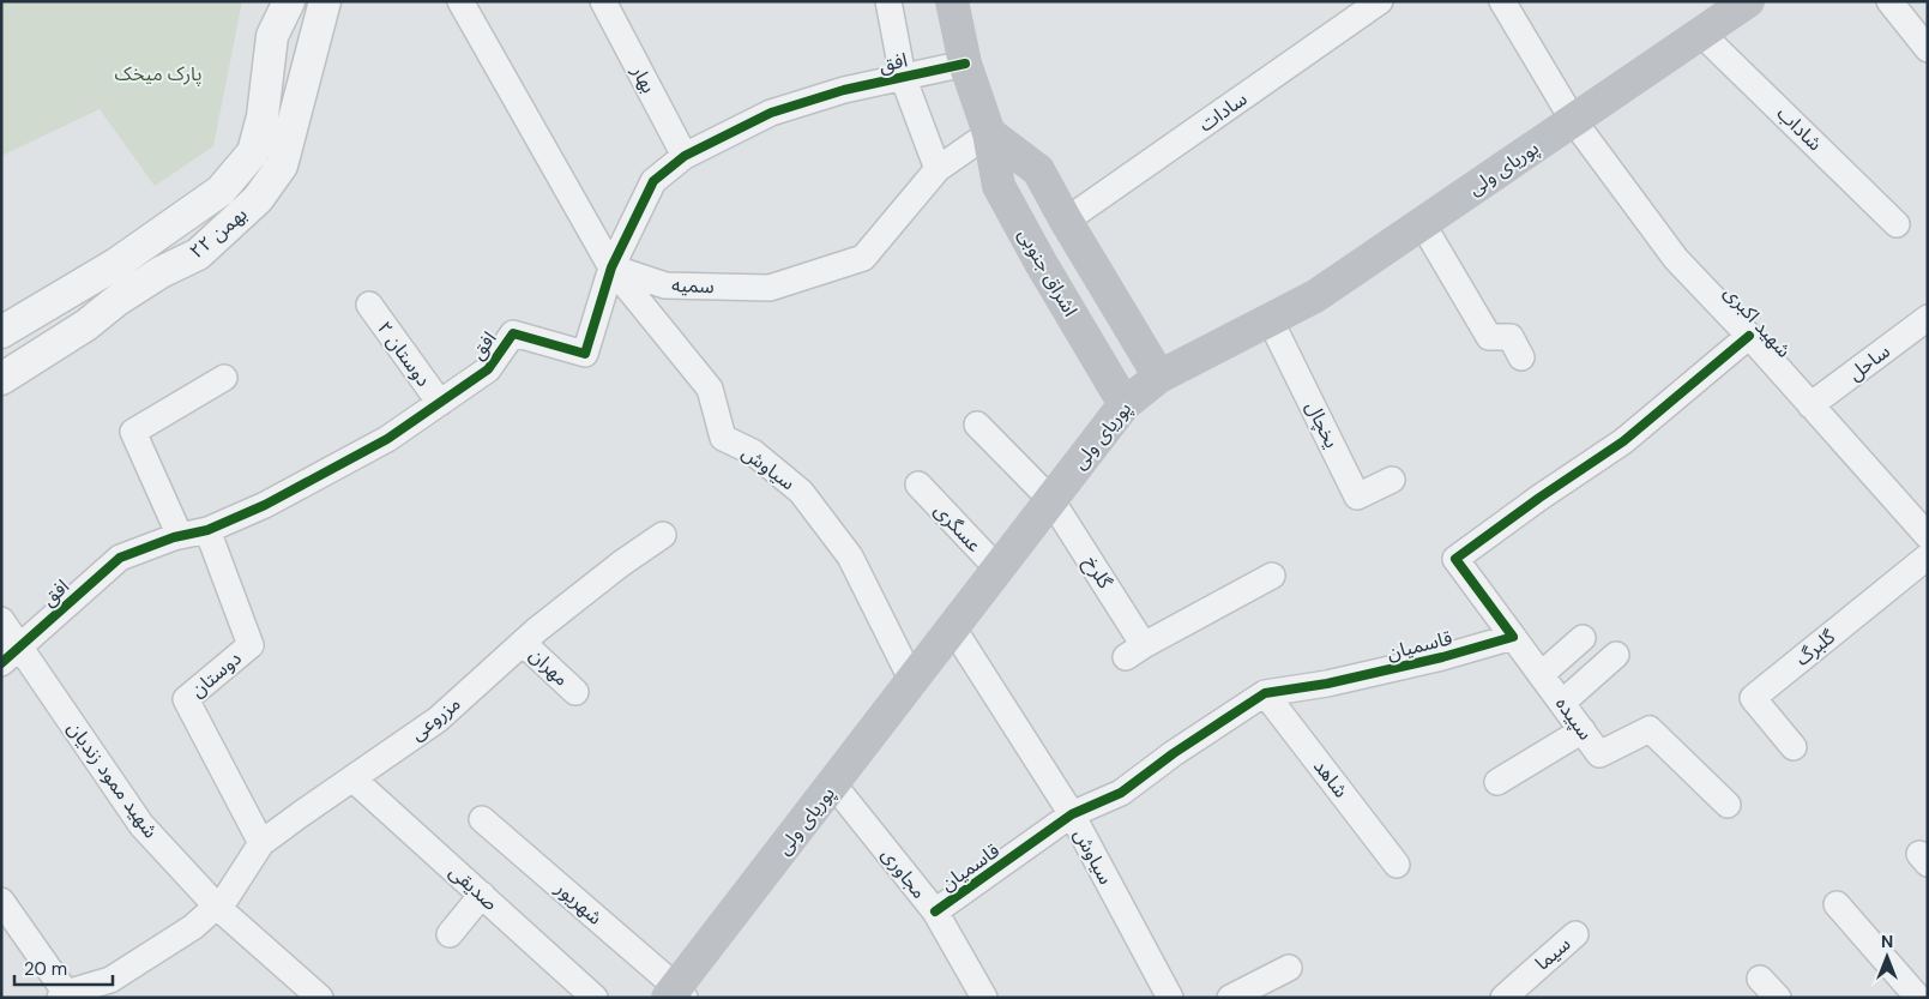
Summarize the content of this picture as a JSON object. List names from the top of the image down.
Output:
{
  "streets": {
    "main road": ["پوریای ولی", "اشراق جنوبی"],
    "street": [
      "افق",
      "بهار",
      "سادات",
      "شاداب",
      "۲۲ بهمن",
      "سمیه",
      "شهید اکبری",
      "دوستان ۲",
      "ساحل",
      "یخچال",
      "سیاوش",
      "عسگری",
      "گلرخ",
      "قاسمیان",
      "گلبرگ",
      "مهران",
      "دوستان",
      "مزروعی",
      "سپیده",
      "شاهد",
      "شهید ممود زندیان",
      "مجاوری",
      "صدیقی",
      "شهریور",
      "سیما"
    ]
  },
  "crossings": [
    ["افق", "بهار"],
    ["افق", "اشراق جنوبی"],
    ["افق", "سمیه"],
    ["افق", "دوستان ۲"],
    ["افق", "سیاوش"],
    ["افق", "دوستان"],
    ["افق", "شهید ممود زندیان"],
    ["شاداب", "پوریای ولی"],
    ["پوریای ولی", "اشراق جنوبی"],
    ["پوریای ولی", "شهید اکبری"],
    ["پوریای ولی", "یخچال"],
    ["پوریای ولی", "سیاوش"],
    ["پوریای ولی", "عسگری"],
    ["پوریای ولی", "گلرخ"],
    ["پوریای ولی", "مجاوری"],
    ["پوریای ولی", "شهریور"],
    ["اشراق جنوبی", "سمیه"],
    ["سمیه", "سیاوش"],
    ["شهید اکبری", "ساحل"],
    ["سیاوش", "قاسمیان"],
    ["قاسمیان", "سپیده"],
    ["قاسمیان", "شاهد"],
    ["قاسمیان", "مجاوری"],
    ["مهران", "مزروعی"],
    ["دوستان", "مزروعی"],
    ["مزروعی", "شهید ممود زندیان"],
    ["مزروعی", "صدیقی"]
  ],
  "parks": ["پارک میخک"],
  "scale_bar": "20 m",
  "north": "top"
}
